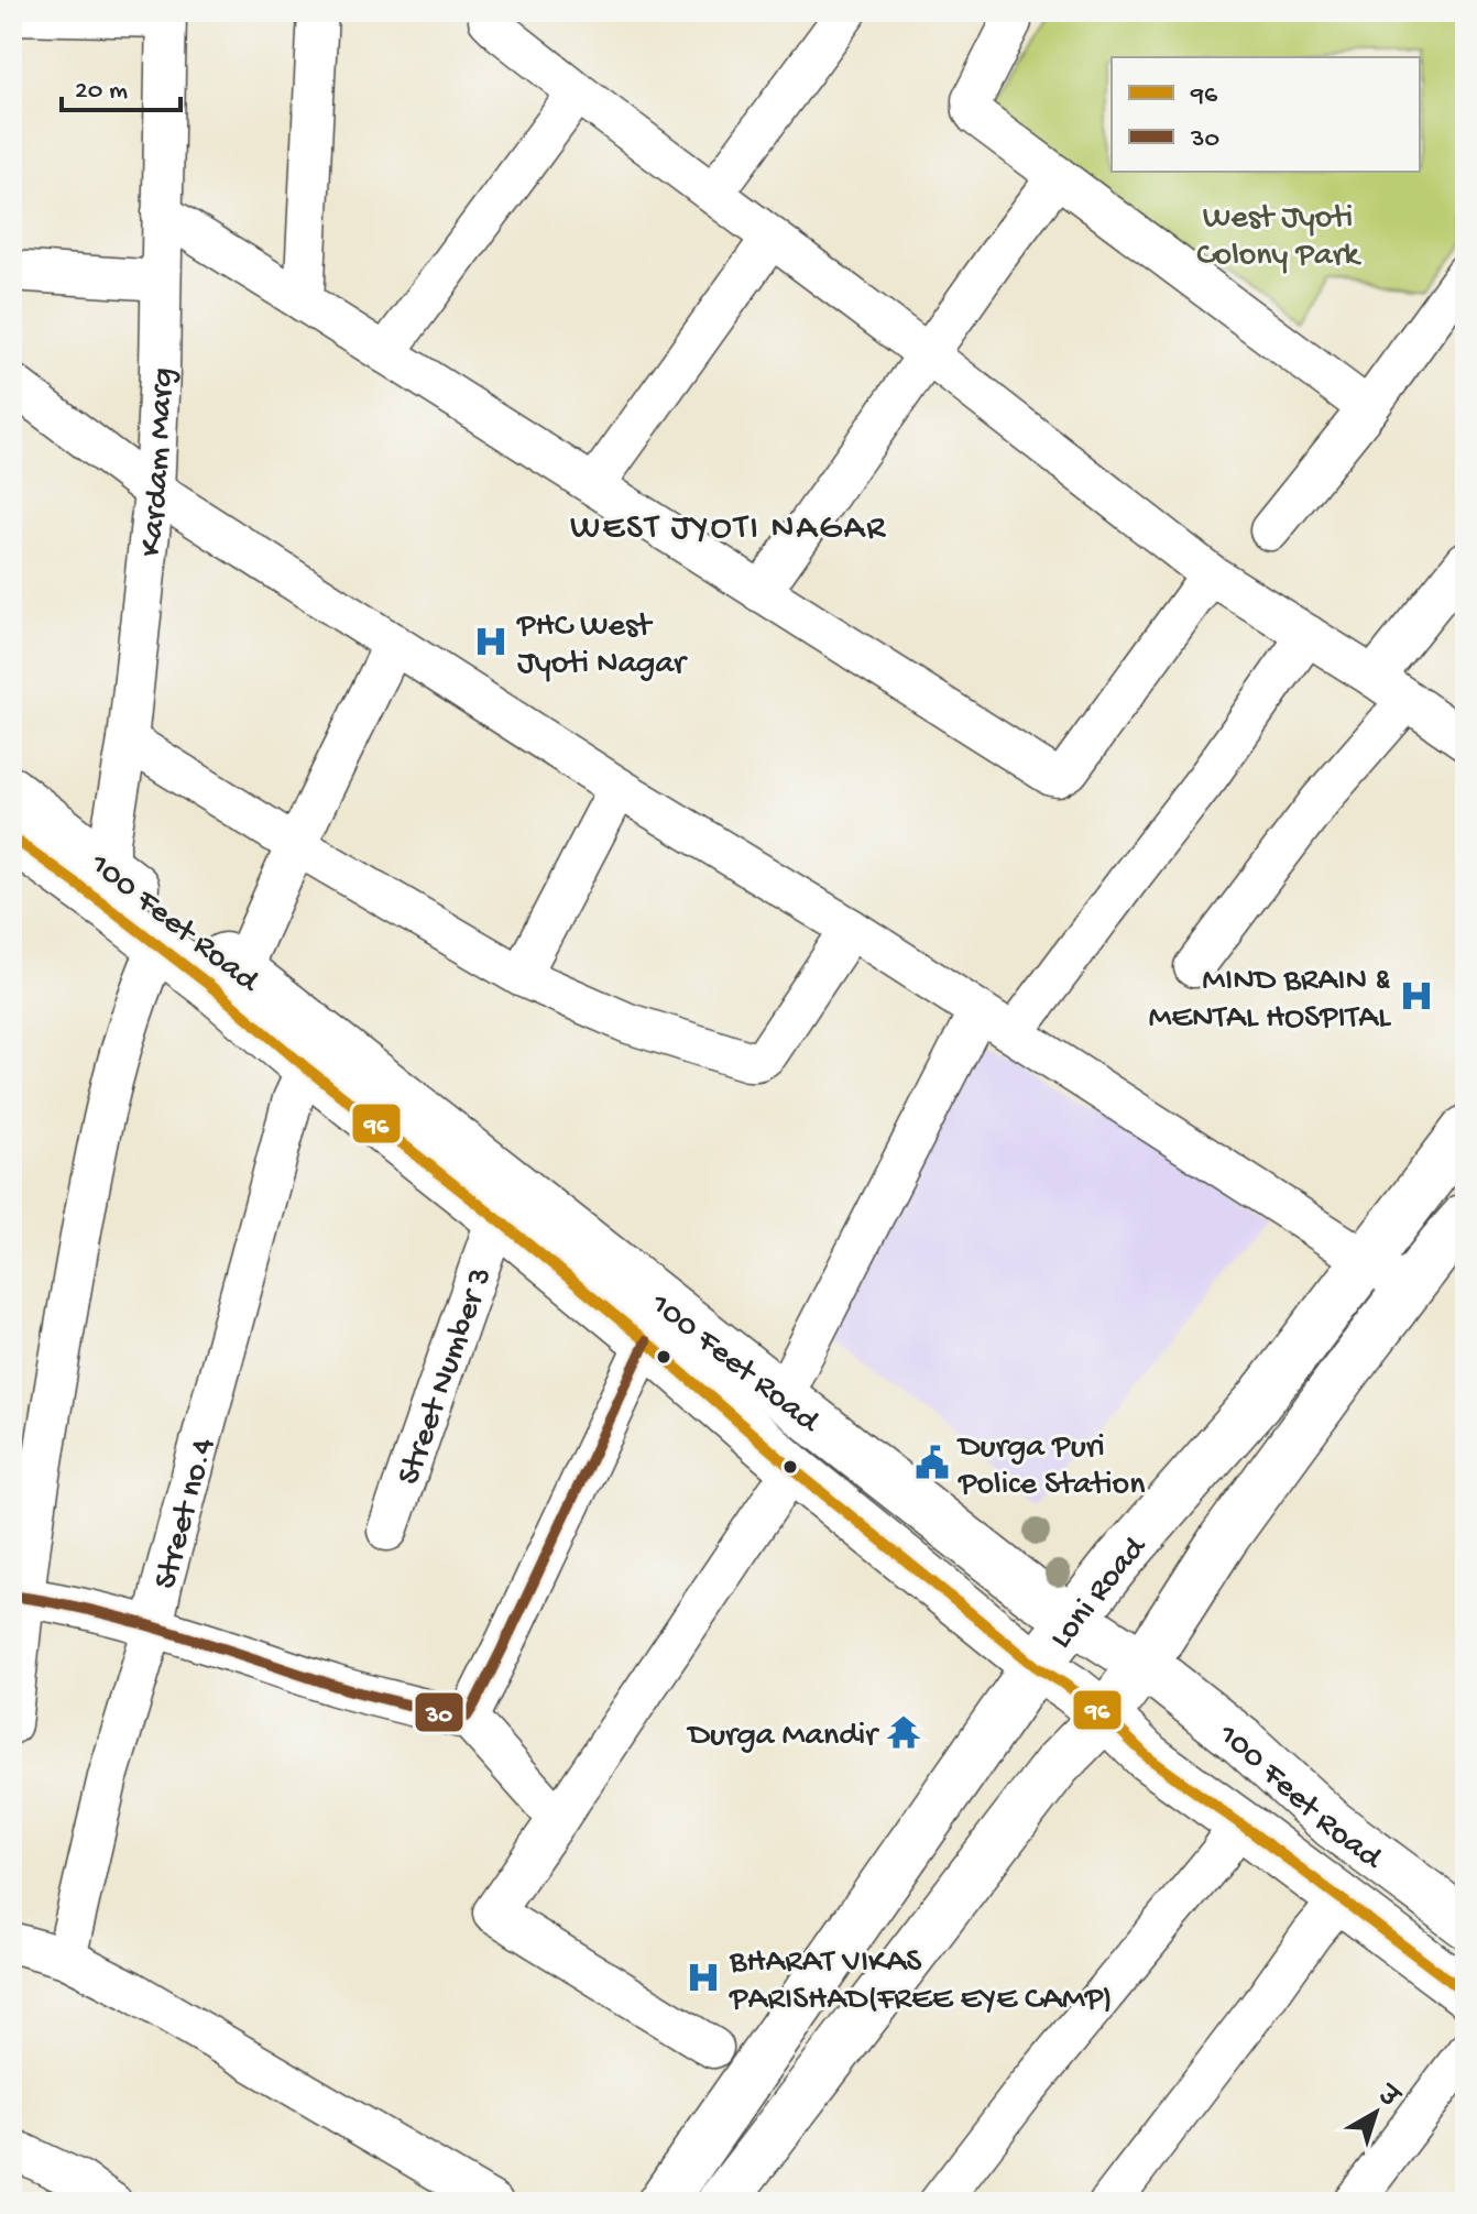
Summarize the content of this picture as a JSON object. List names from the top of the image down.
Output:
{
  "streets": {
    "main road": ["100 Feet Road", "Loni Road"],
    "street": ["Kardam Marg", "Street Number 3", "Street no.4"]
  },
  "crossings": [
    ["Kardam Marg", "100 Feet Road"],
    ["100 Feet Road", "Street Number 3"],
    ["100 Feet Road", "Street no.4"],
    ["100 Feet Road", "Loni Road"]
  ],
  "districts": ["WEST JYOTI NAGAR"],
  "parks": ["West Jyoti Colony Park"],
  "places": {
    "hospital": ["PHC West Jyoti Nagar", "MIND BRAIN & MENTAL HOSPITAL", "BHARAT VIKAS PARISHAD(FREE EYE CAMP)"],
    "public building": ["Durga Puri Police Station"],
    "temple": ["Durga Mandir"]
  },
  "lines": ["transit line 96", "transit line 30"],
  "legend": ["96", "30"],
  "scale_bar": "20 m",
  "north": "top right"
}
